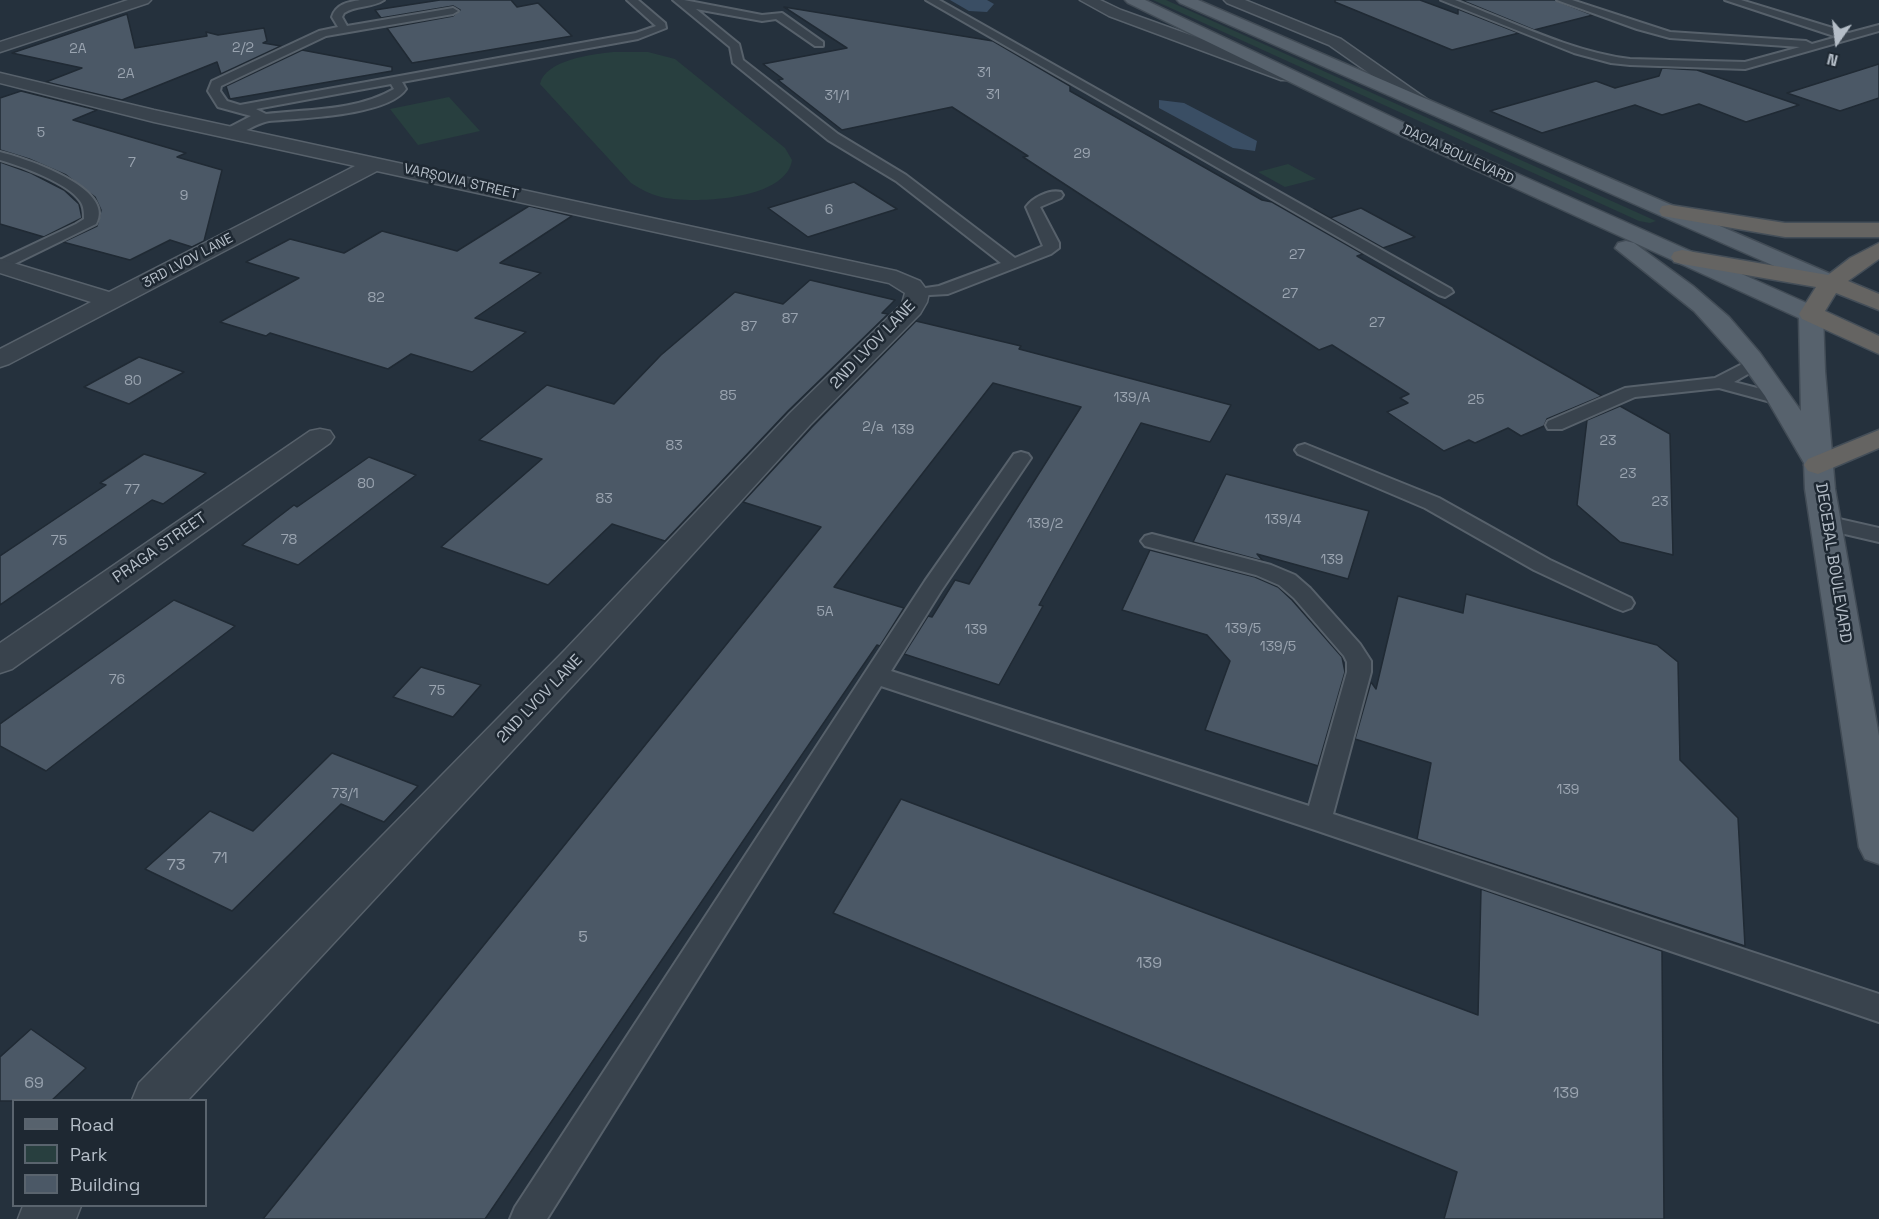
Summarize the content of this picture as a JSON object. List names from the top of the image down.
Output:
{
  "streets": {
    "highway": ["DACIA BOULEVARD"],
    "main road": ["DECEBAL BOULEVARD"],
    "street": [
      "VARȘOVIA STREET",
      "3RD LVOV LANE",
      "2ND LVOV LANE",
      "PRAGA STREET"
    ]
  },
  "crossings": [
    ["DACIA BOULEVARD", "DECEBAL BOULEVARD"],
    ["VARȘOVIA STREET", "3RD LVOV LANE"],
    ["VARȘOVIA STREET", "2ND LVOV LANE"]
  ],
  "house_numbers": [
    "2/2",
    "2A",
    "31",
    "2A",
    "31",
    "31/1",
    "5",
    "29",
    "7",
    "9",
    "6",
    "27",
    "27",
    "82",
    "87",
    "27",
    "87",
    "80",
    "85",
    "139/A",
    "25",
    "2/a",
    "139",
    "23",
    "83",
    "23",
    "80",
    "77",
    "83",
    "23",
    "139/4",
    "139/2",
    "78",
    "75",
    "139",
    "5A",
    "139/5",
    "139",
    "139/5",
    "76",
    "75",
    "139",
    "73/1",
    "71",
    "73",
    "5",
    "139",
    "69",
    "139"
  ],
  "legend": ["Road", "Park", "Building"],
  "north": "bottom"
}
